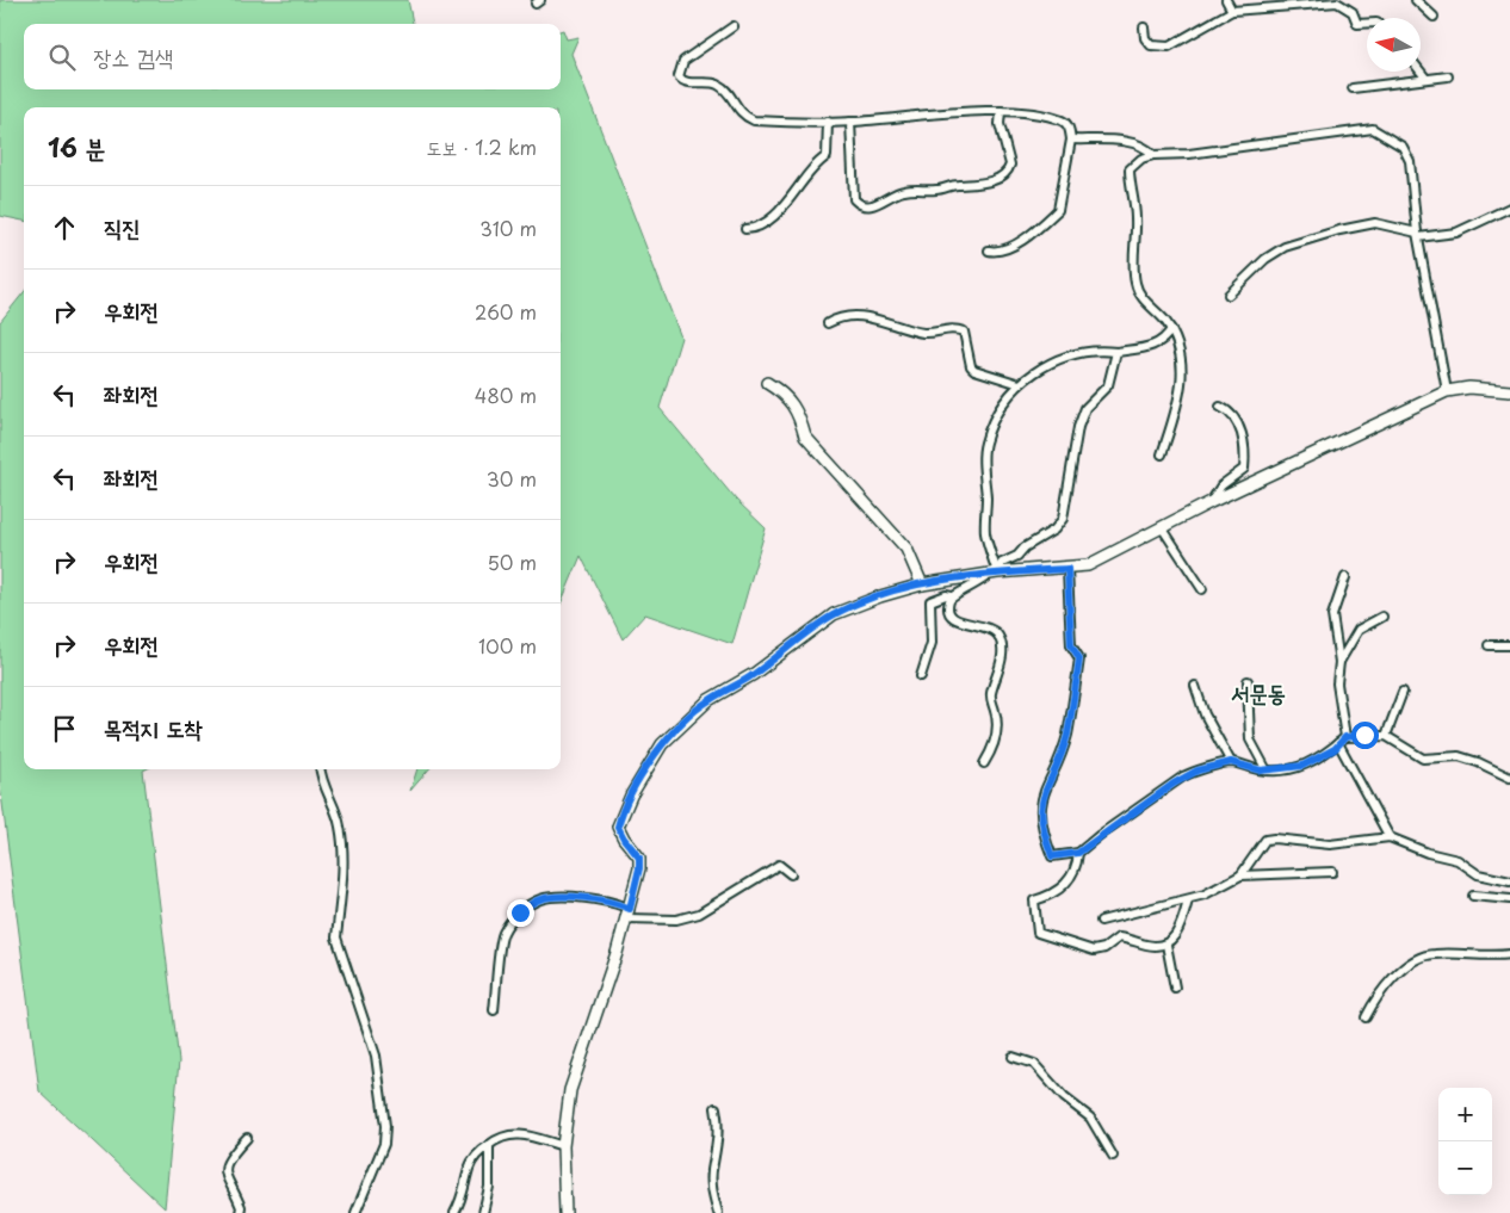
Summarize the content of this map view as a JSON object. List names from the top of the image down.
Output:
{
  "districts": ["서문동"],
  "north": "left",
  "page": {
    "search": "장소 검색",
    "heading": ["16 분", "도보 · 1.2 km"],
    "list": [
      ["직진", "310 m"],
      ["우회전", "260 m"],
      ["좌회전", "480 m"],
      ["좌회전", "30 m"],
      ["우회전", "50 m"],
      ["우회전", "100 m"],
      "목적지 도착"
    ],
    "map_buttons": ["+", "−"]
  }
}
